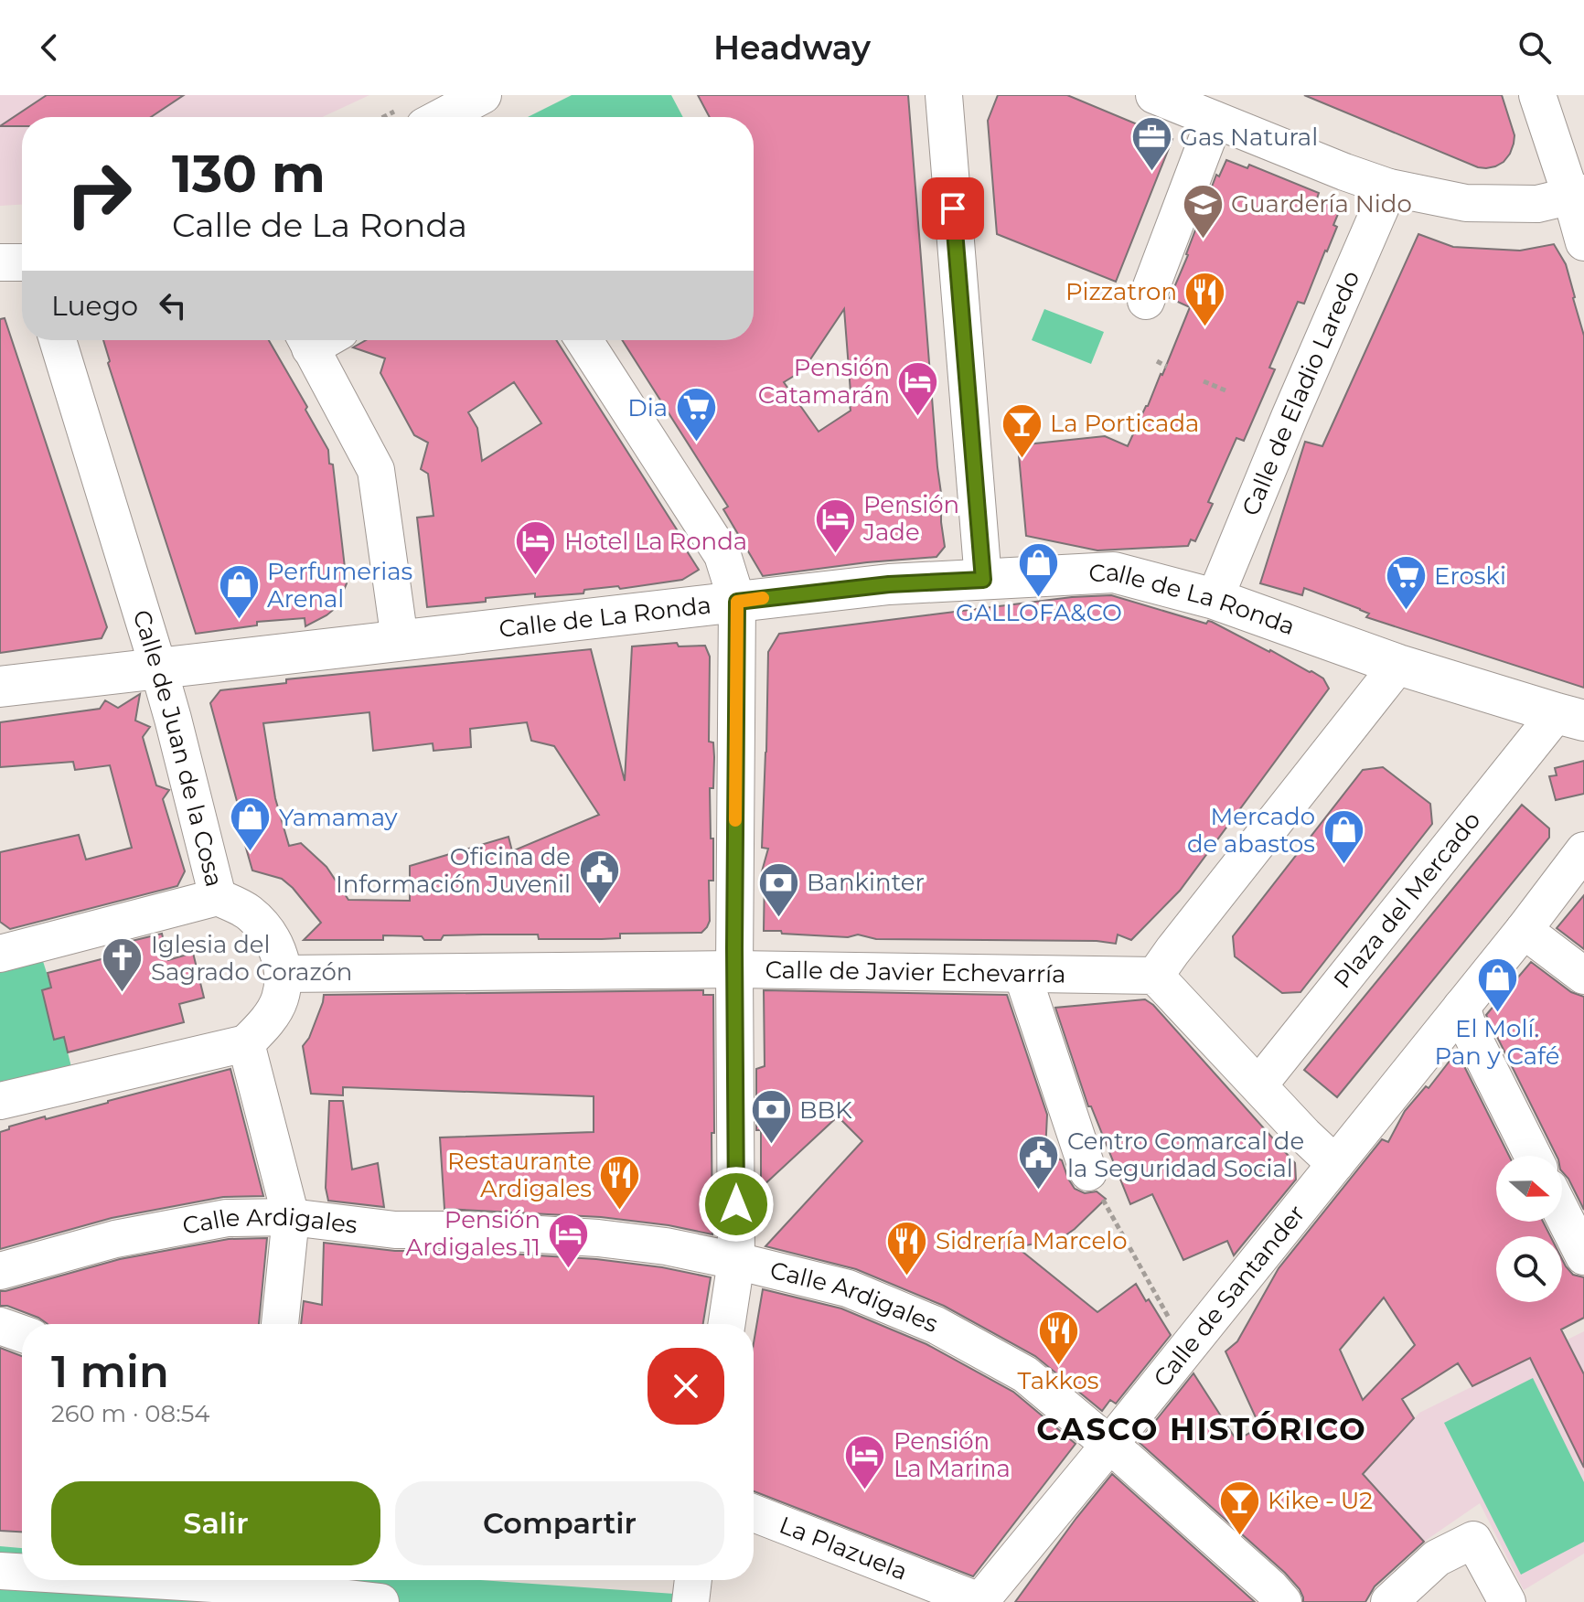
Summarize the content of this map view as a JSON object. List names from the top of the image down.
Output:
{
  "streets": {
    "highway": ["Calle de La Ronda"],
    "street": [
      "Calle de Eladio Laredo",
      "Calle de Juan de la Cosa",
      "Plaza del Mercado",
      "Calle de Javier Echevarría",
      "Calle Ardigales",
      "Calle de Santander",
      "La Plazuela"
    ]
  },
  "crossings": [
    ["Calle de Eladio Laredo", "Calle de La Ronda"],
    ["Calle de La Ronda", "Calle de Juan de la Cosa"],
    ["Calle de La Ronda", "Plaza del Mercado"],
    ["Calle de Juan de la Cosa", "Calle de Javier Echevarría"],
    ["Calle Ardigales", "Calle de Santander"],
    ["Calle de Santander", "La Plazuela"]
  ],
  "districts": ["CASCO HISTÓRICO"],
  "places": {
    "office": ["Gas Natural"],
    "school or university": ["Guardería Nido"],
    "restaurant": [
      "Pizzatron",
      "Restaurante Ardigales",
      "Sidrería Marcelo",
      "Takkos"
    ],
    "hotel": [
      "Pensión Catamarán",
      "Pensión Jade",
      "Hotel La Ronda",
      "Pensión Ardigales 11",
      "Pensión La Marina"
    ],
    "supermarket": ["Dia", "Eroski"],
    "bar": ["La Porticada", "Kike - U2"],
    "shop": [
      "GALLOFA&CO",
      "Perfumerias Arenal",
      "Yamamay",
      "Mercado de abastos",
      "El Molí. Pan y Café"
    ],
    "public building": ["Oficina de Información Juvenil", "Centro Comarcal de la Seguridad Social"],
    "bank": ["Bankinter", "BBK"],
    "church": ["Iglesia del Sagrado Corazón"]
  },
  "north": "right",
  "page": {
    "header": "Headway",
    "turn": ["130 m", "Calle de La Ronda"],
    "then": "Luego",
    "heading": ["1 min", "260 m · 08:54"],
    "buttons": ["Salir", "Compartir"]
  }
}
